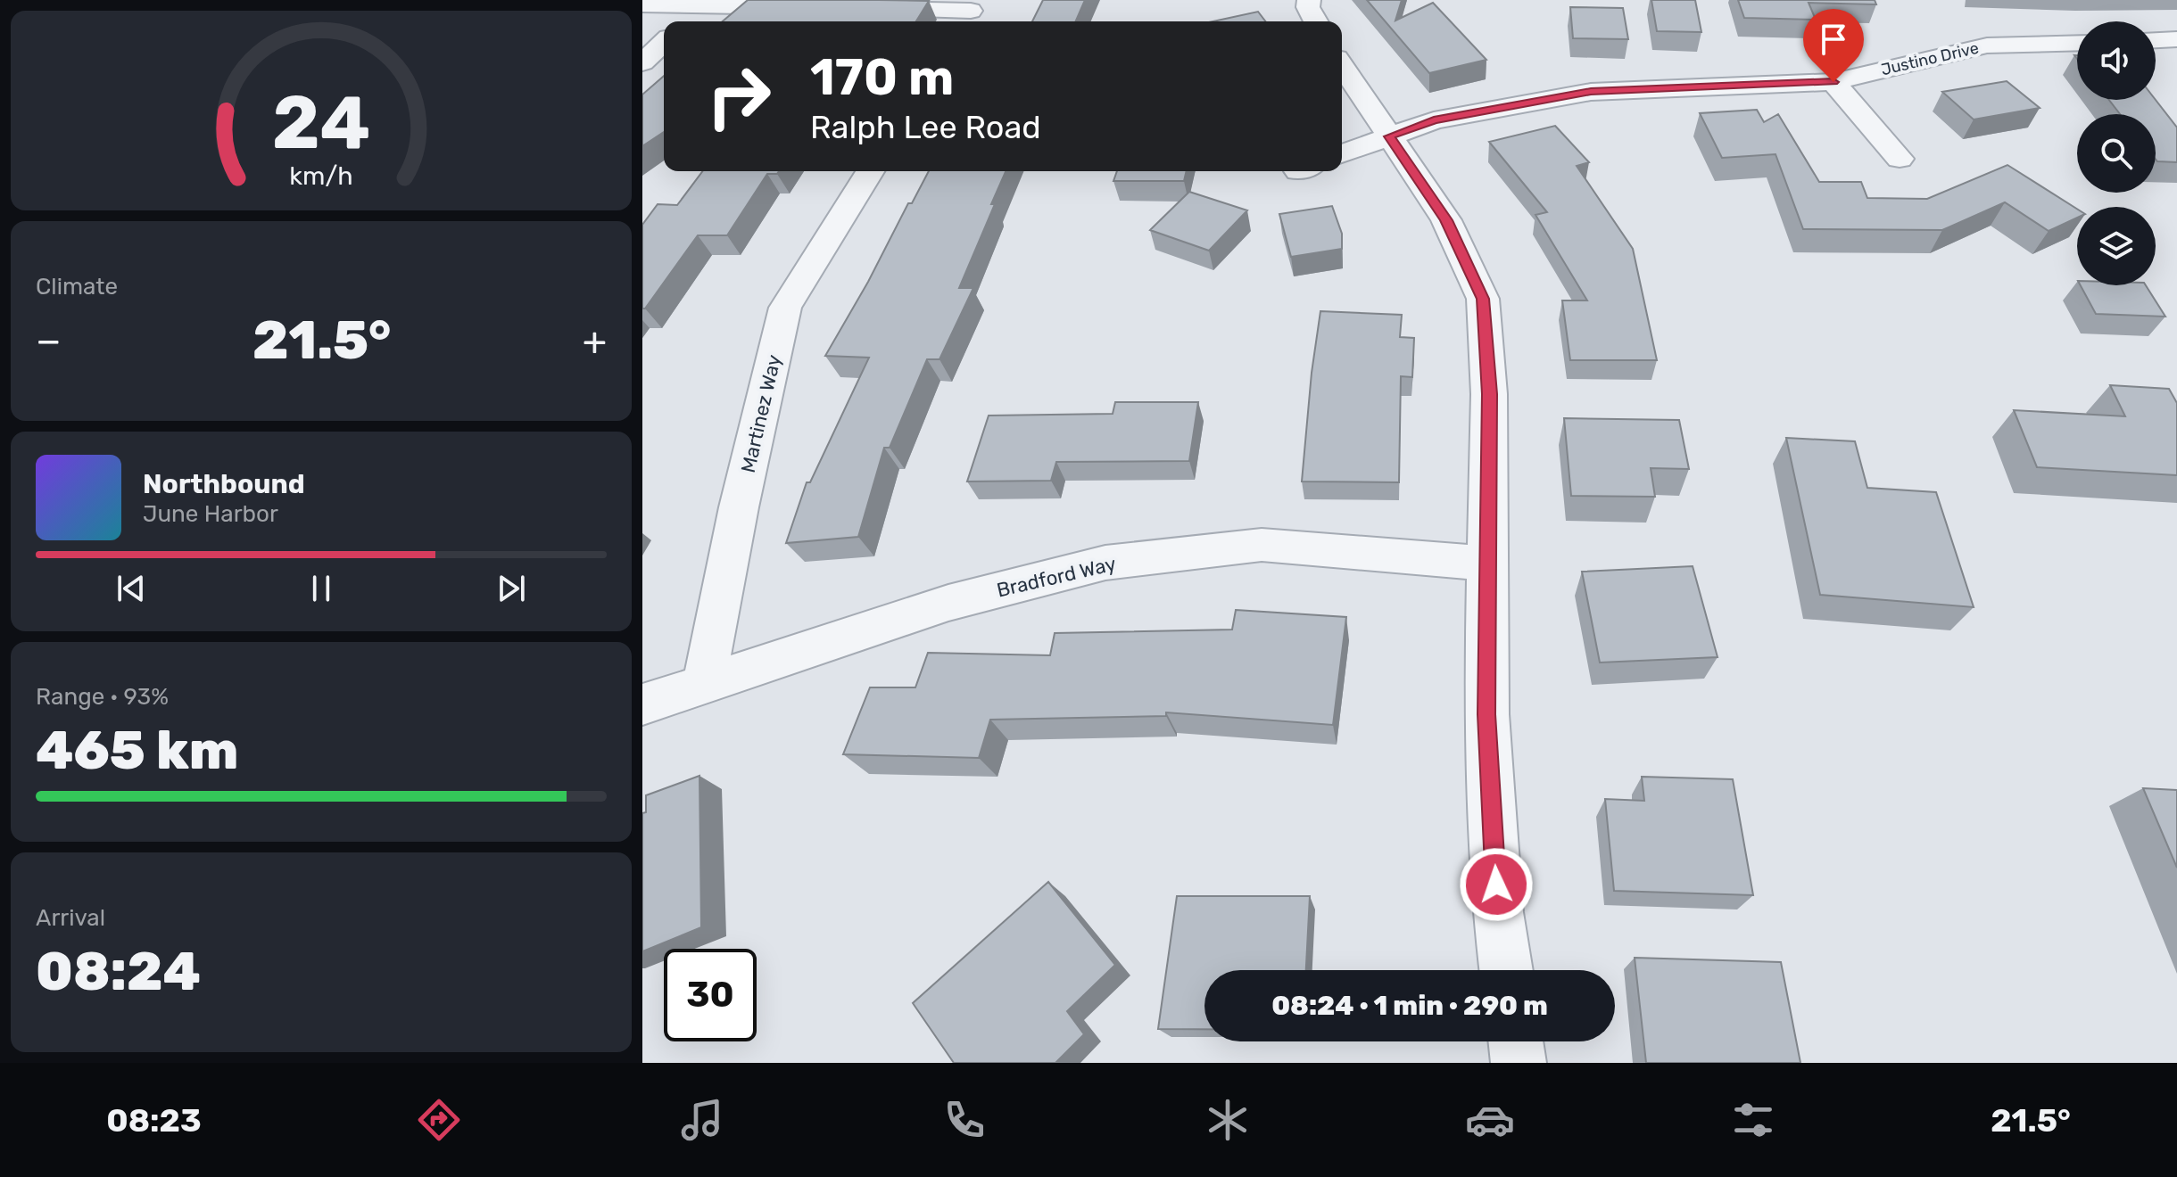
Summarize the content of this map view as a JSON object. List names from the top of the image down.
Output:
{
  "streets": {
    "street": ["Justino Drive", "Martinez Way", "Bradford Way"]
  },
  "crossings": [
    ["Martinez Way", "Bradford Way"]
  ],
  "page": {
    "turn": ["170 m", "Ralph Lee Road"],
    "tile": [
      "Climate",
      ["Range · 93%", "465 km"],
      ["Arrival", "08:24"]
    ],
    "heat": ["−", "21.5°", "+"],
    "song": ["Northbound", "June Harbor"],
    "limit": "30",
    "trip": "08:24 · 1 min · 290 m",
    "tabs": ["08:23", "21.5°"],
    "gauge": ["24", "km/h"]
  }
}
